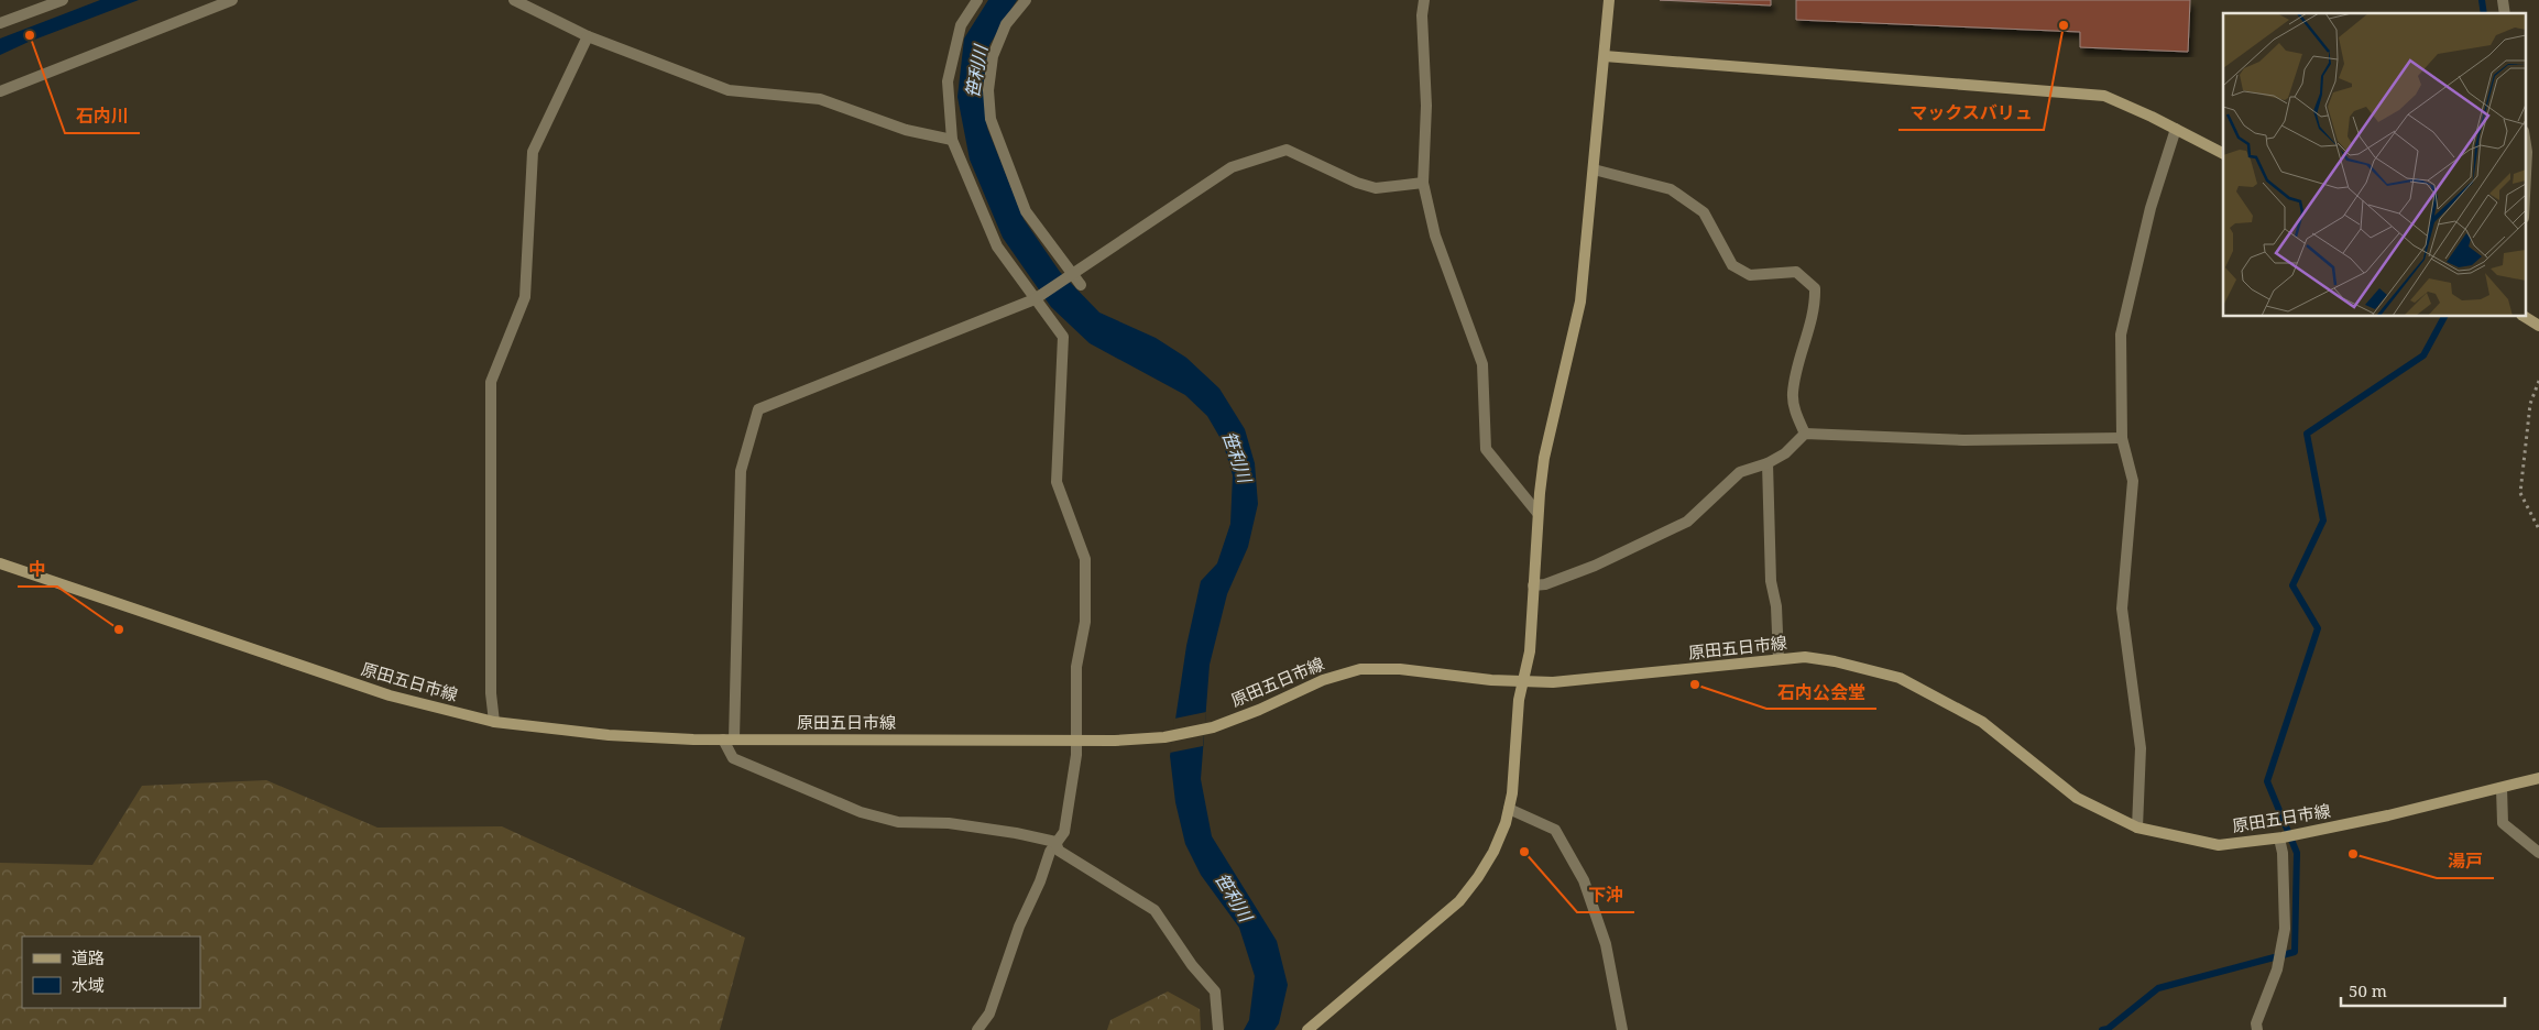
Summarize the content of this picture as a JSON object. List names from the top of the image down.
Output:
{
  "streets": {
    "main road": ["原田五日市線"]
  },
  "water": ["笹利川"],
  "places": [
    "マックスバリュ",
    "石内川",
    "中",
    "石内公会堂",
    "下沖",
    "湯戸"
  ],
  "legend": ["道路", "水域"],
  "scale_bar": "50 m"
}
